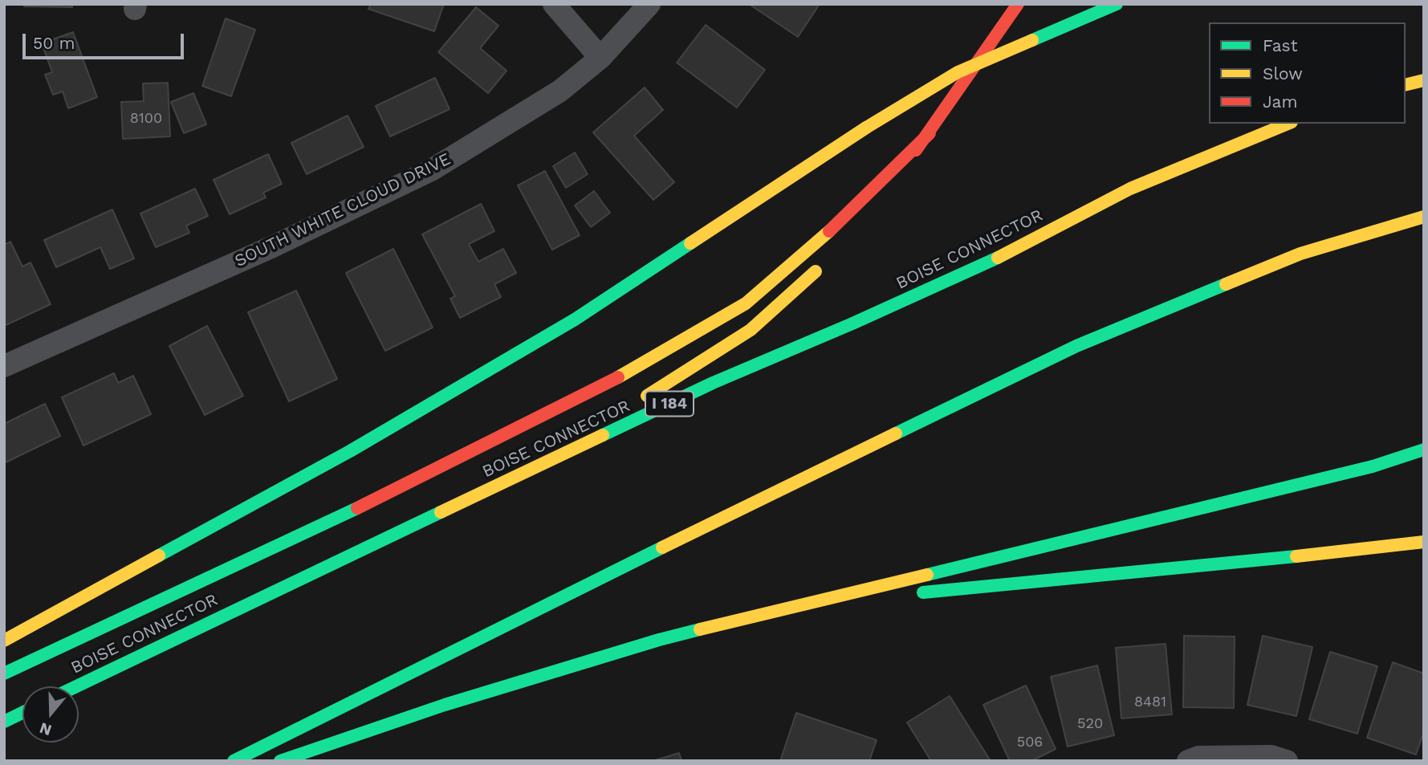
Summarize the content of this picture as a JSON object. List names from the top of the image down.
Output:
{
  "streets": {
    "highway": ["BOISE CONNECTOR", "I 184"],
    "street": ["SOUTH WHITE CLOUD DRIVE"]
  },
  "house_numbers": [
    "8100",
    "8481",
    "520",
    "506"
  ],
  "legend": ["Fast", "Slow", "Jam"],
  "scale_bar": "50 m",
  "north": "bottom"
}
